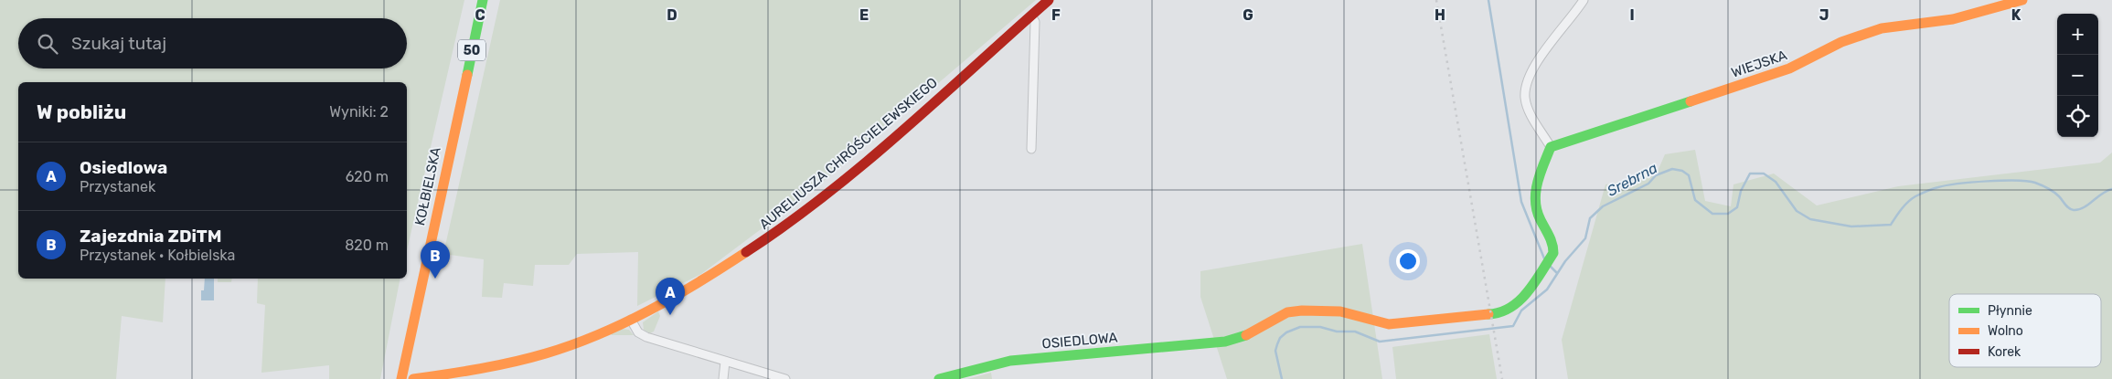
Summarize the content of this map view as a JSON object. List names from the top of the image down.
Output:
{
  "streets": {
    "street": [
      "50",
      "WIEJSKA",
      "AURELIUSZA CHRÓŚCIELEWSKIEGO",
      "KOŁBIELSKA",
      "OSIEDLOWA"
    ]
  },
  "crossings": [
    ["WIEJSKA", "OSIEDLOWA"]
  ],
  "water": ["Srebrna"],
  "legend": ["Płynnie", "Wolno", "Korek"],
  "page": {
    "map_buttons": ["+", "−"],
    "search": "Szukaj tutaj",
    "heading": ["W pobliżu", "Wyniki: 2"],
    "list": [
      {
        "mark": "A",
        "name": "Osiedlowa",
        "note": "Przystanek",
        "value": "620 m"
      },
      {
        "mark": "B",
        "name": "Zajezdnia ZDiTM",
        "note": "Przystanek · Kołbielska",
        "value": "820 m"
      }
    ],
    "pins": ["B", "A"]
  },
  "grid": {
    "columns": [
      "C",
      "D",
      "E",
      "F",
      "G",
      "H",
      "I",
      "J",
      "K"
    ]
  }
}
